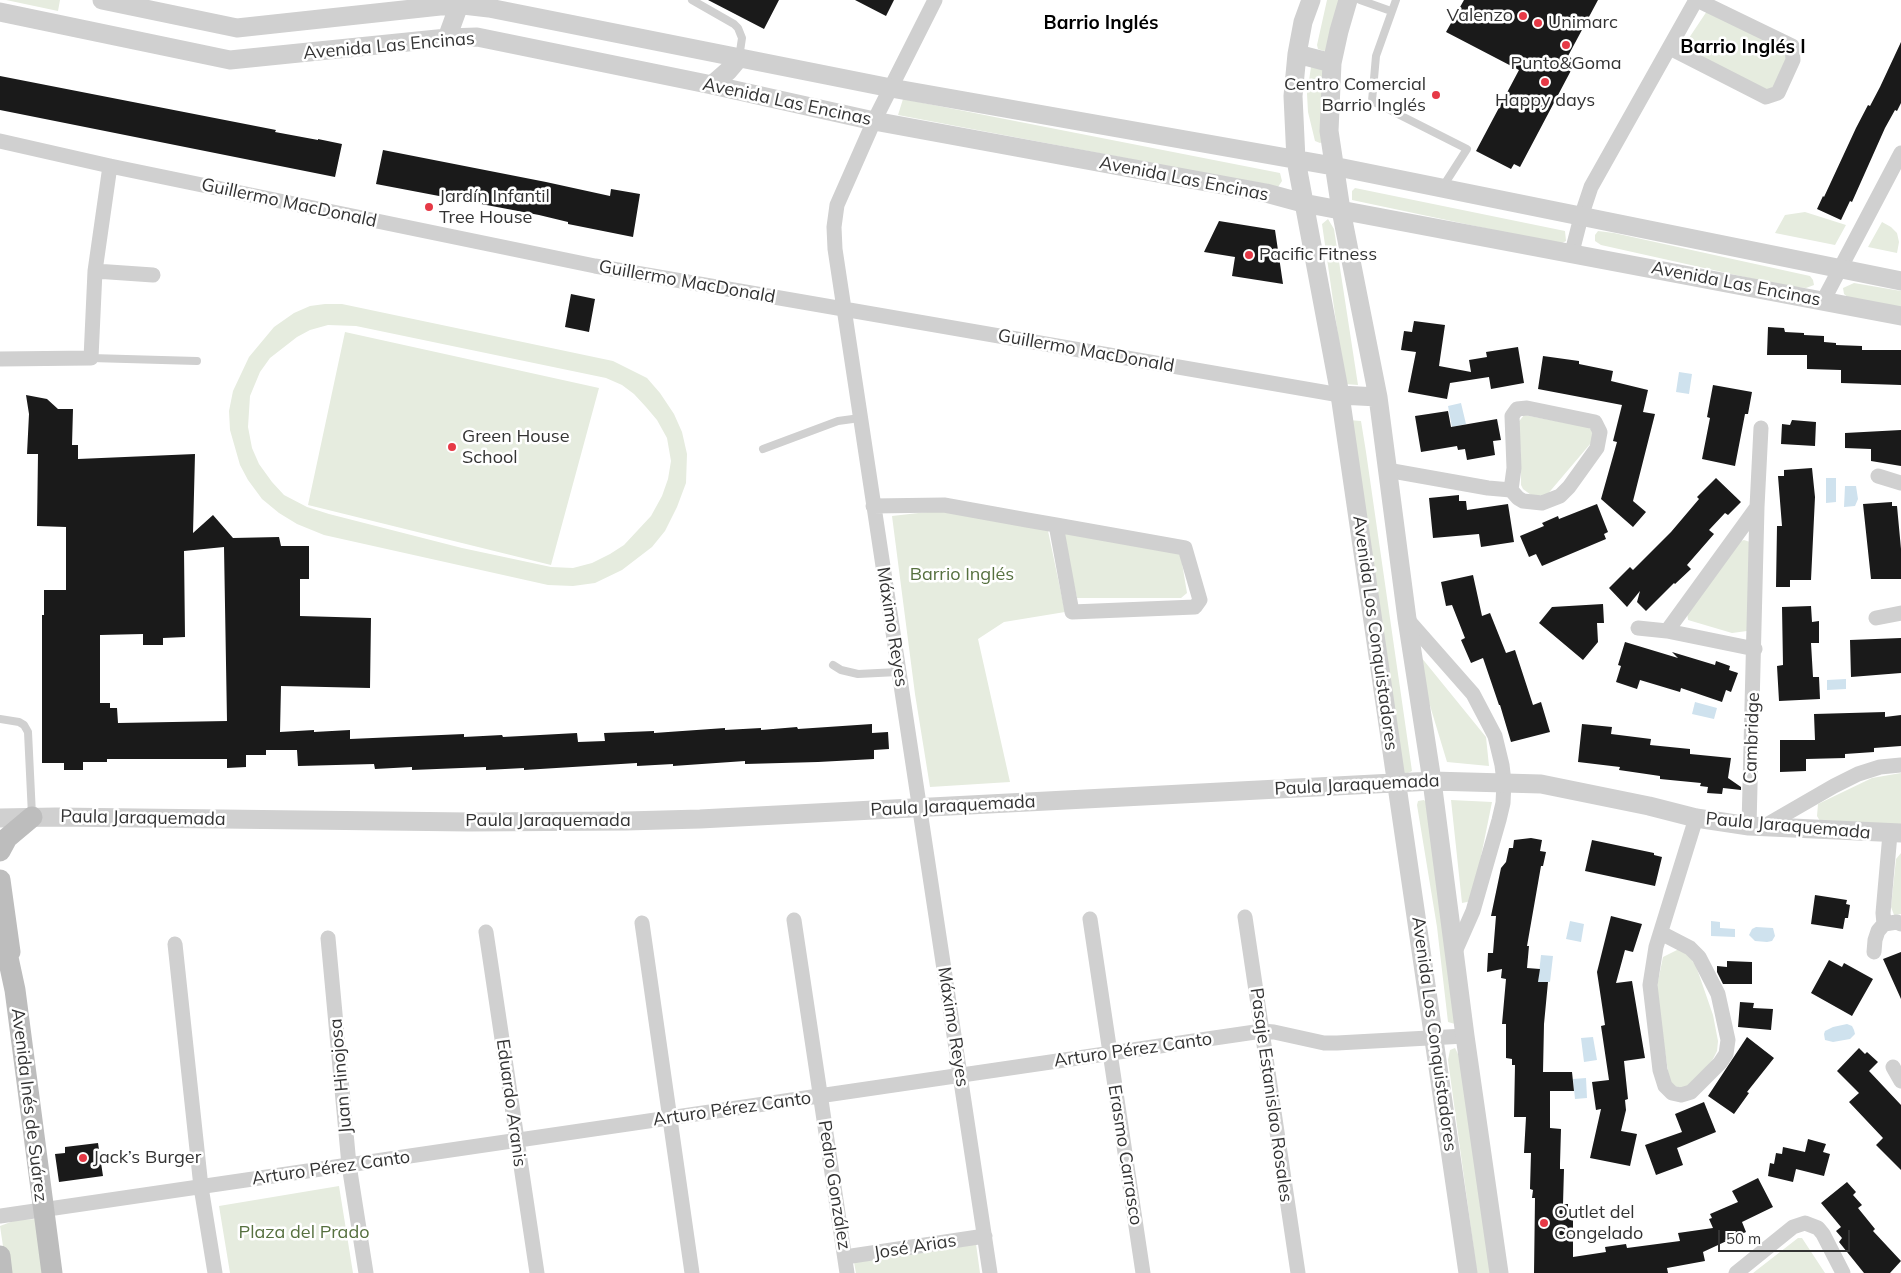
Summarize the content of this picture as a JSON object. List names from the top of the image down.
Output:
{
  "streets": {
    "main road": ["Avenida Inés de Suárez"],
    "street": [
      "Avenida Las Encinas",
      "Guillermo MacDonald",
      "Máximo Reyes",
      "Avenida Los Conquistadores",
      "Cambridge",
      "Paula Jaraquemada",
      "Arturo Pérez Canto",
      "Juan Hinojosa",
      "Pasaje Estanislao Rosales",
      "Eduardo Aranis",
      "Erasmo Carrasco",
      "Pedro González",
      "José Arias"
    ]
  },
  "crossings": [
    ["Avenida Las Encinas", "Máximo Reyes"],
    ["Avenida Las Encinas", "Avenida Los Conquistadores"],
    ["Guillermo MacDonald", "Máximo Reyes"],
    ["Guillermo MacDonald", "Avenida Los Conquistadores"],
    ["Máximo Reyes", "Paula Jaraquemada"],
    ["Máximo Reyes", "Arturo Pérez Canto"],
    ["Máximo Reyes", "José Arias"],
    ["Avenida Los Conquistadores", "Paula Jaraquemada"],
    ["Avenida Los Conquistadores", "Arturo Pérez Canto"],
    ["Cambridge", "Paula Jaraquemada"],
    ["Arturo Pérez Canto", "Juan Hinojosa"],
    ["Arturo Pérez Canto", "Pasaje Estanislao Rosales"],
    ["Arturo Pérez Canto", "Eduardo Aranis"],
    ["Arturo Pérez Canto", "Avenida Inés de Suárez"],
    ["Arturo Pérez Canto", "Erasmo Carrasco"],
    ["Arturo Pérez Canto", "Pedro González"],
    ["Pedro González", "José Arias"]
  ],
  "districts": ["Barrio Inglés", "Barrio Inglés I"],
  "parks": ["Barrio Inglés", "Plaza del Prado"],
  "places": [
    "Valenzo",
    "Unimarc",
    "Punto&Goma",
    "Happy days",
    "Centro Comercial Barrio Inglés",
    "Jardín Infantil Tree House",
    "Pacific Fitness",
    "Green House School",
    "Jack’s Burger",
    "Outlet del Congelado"
  ],
  "scale_bar": "50 m"
}
